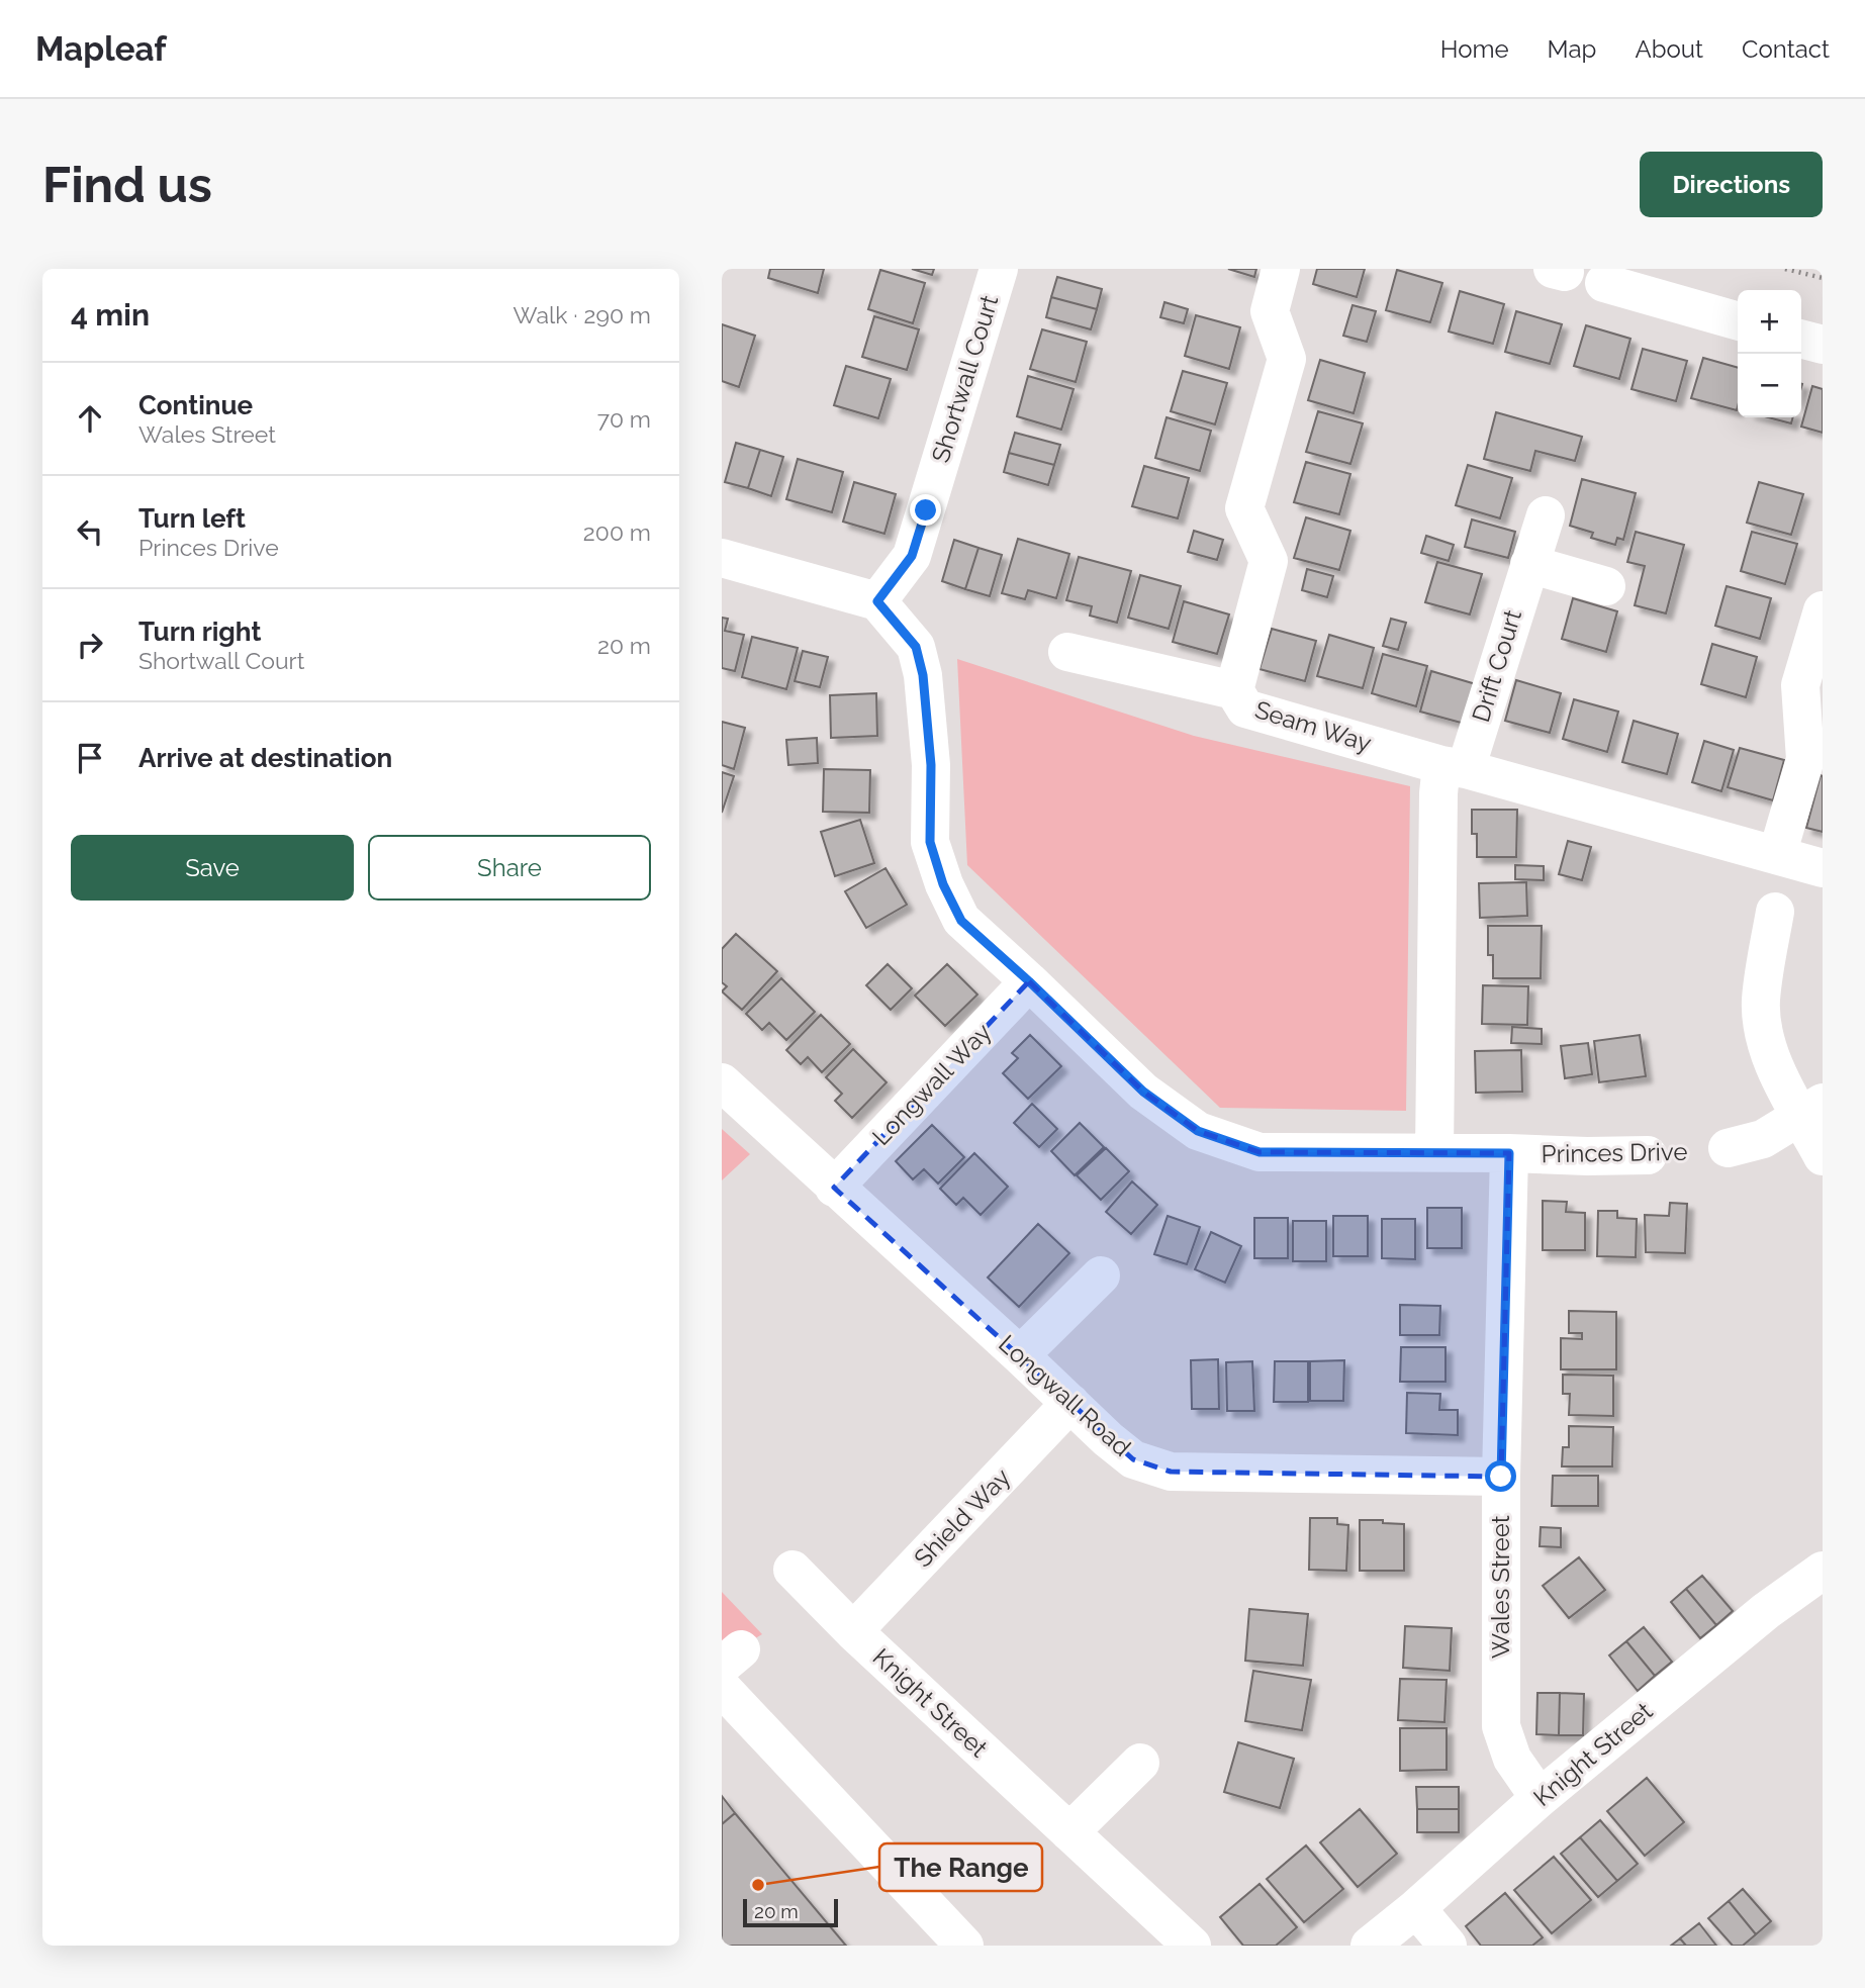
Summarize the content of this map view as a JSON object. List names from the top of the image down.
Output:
{
  "streets": {
    "street": [
      "Shortwall Court",
      "Drift Court",
      "Seam Way",
      "Longwall Way",
      "Princes Drive",
      "Longwall Road",
      "Shield Way",
      "Wales Street",
      "Knight Street"
    ]
  },
  "crossings": [
    ["Shortwall Court", "Princes Drive"],
    ["Drift Court", "Seam Way"],
    ["Longwall Way", "Princes Drive"],
    ["Longwall Way", "Longwall Road"],
    ["Princes Drive", "Wales Street"],
    ["Longwall Road", "Shield Way"],
    ["Longwall Road", "Wales Street"],
    ["Shield Way", "Knight Street"],
    ["Wales Street", "Knight Street"]
  ],
  "places": ["The Range"],
  "scale_bar": "20 m",
  "page": {
    "header": "Mapleaf",
    "nav": [
      "Home",
      "Map",
      "About",
      "Contact"
    ],
    "buttons": [
      "Directions",
      ["Save", "Share"]
    ],
    "title": "Find us",
    "heading": ["4 min", "Walk · 290 m"],
    "map_buttons": ["+", "−"],
    "list": [
      ["Continue", "Wales Street", "70 m"],
      ["Turn left", "Princes Drive", "200 m"],
      ["Turn right", "Shortwall Court", "20 m"],
      "Arrive at destination"
    ],
    "scale": "20 m"
  }
}
